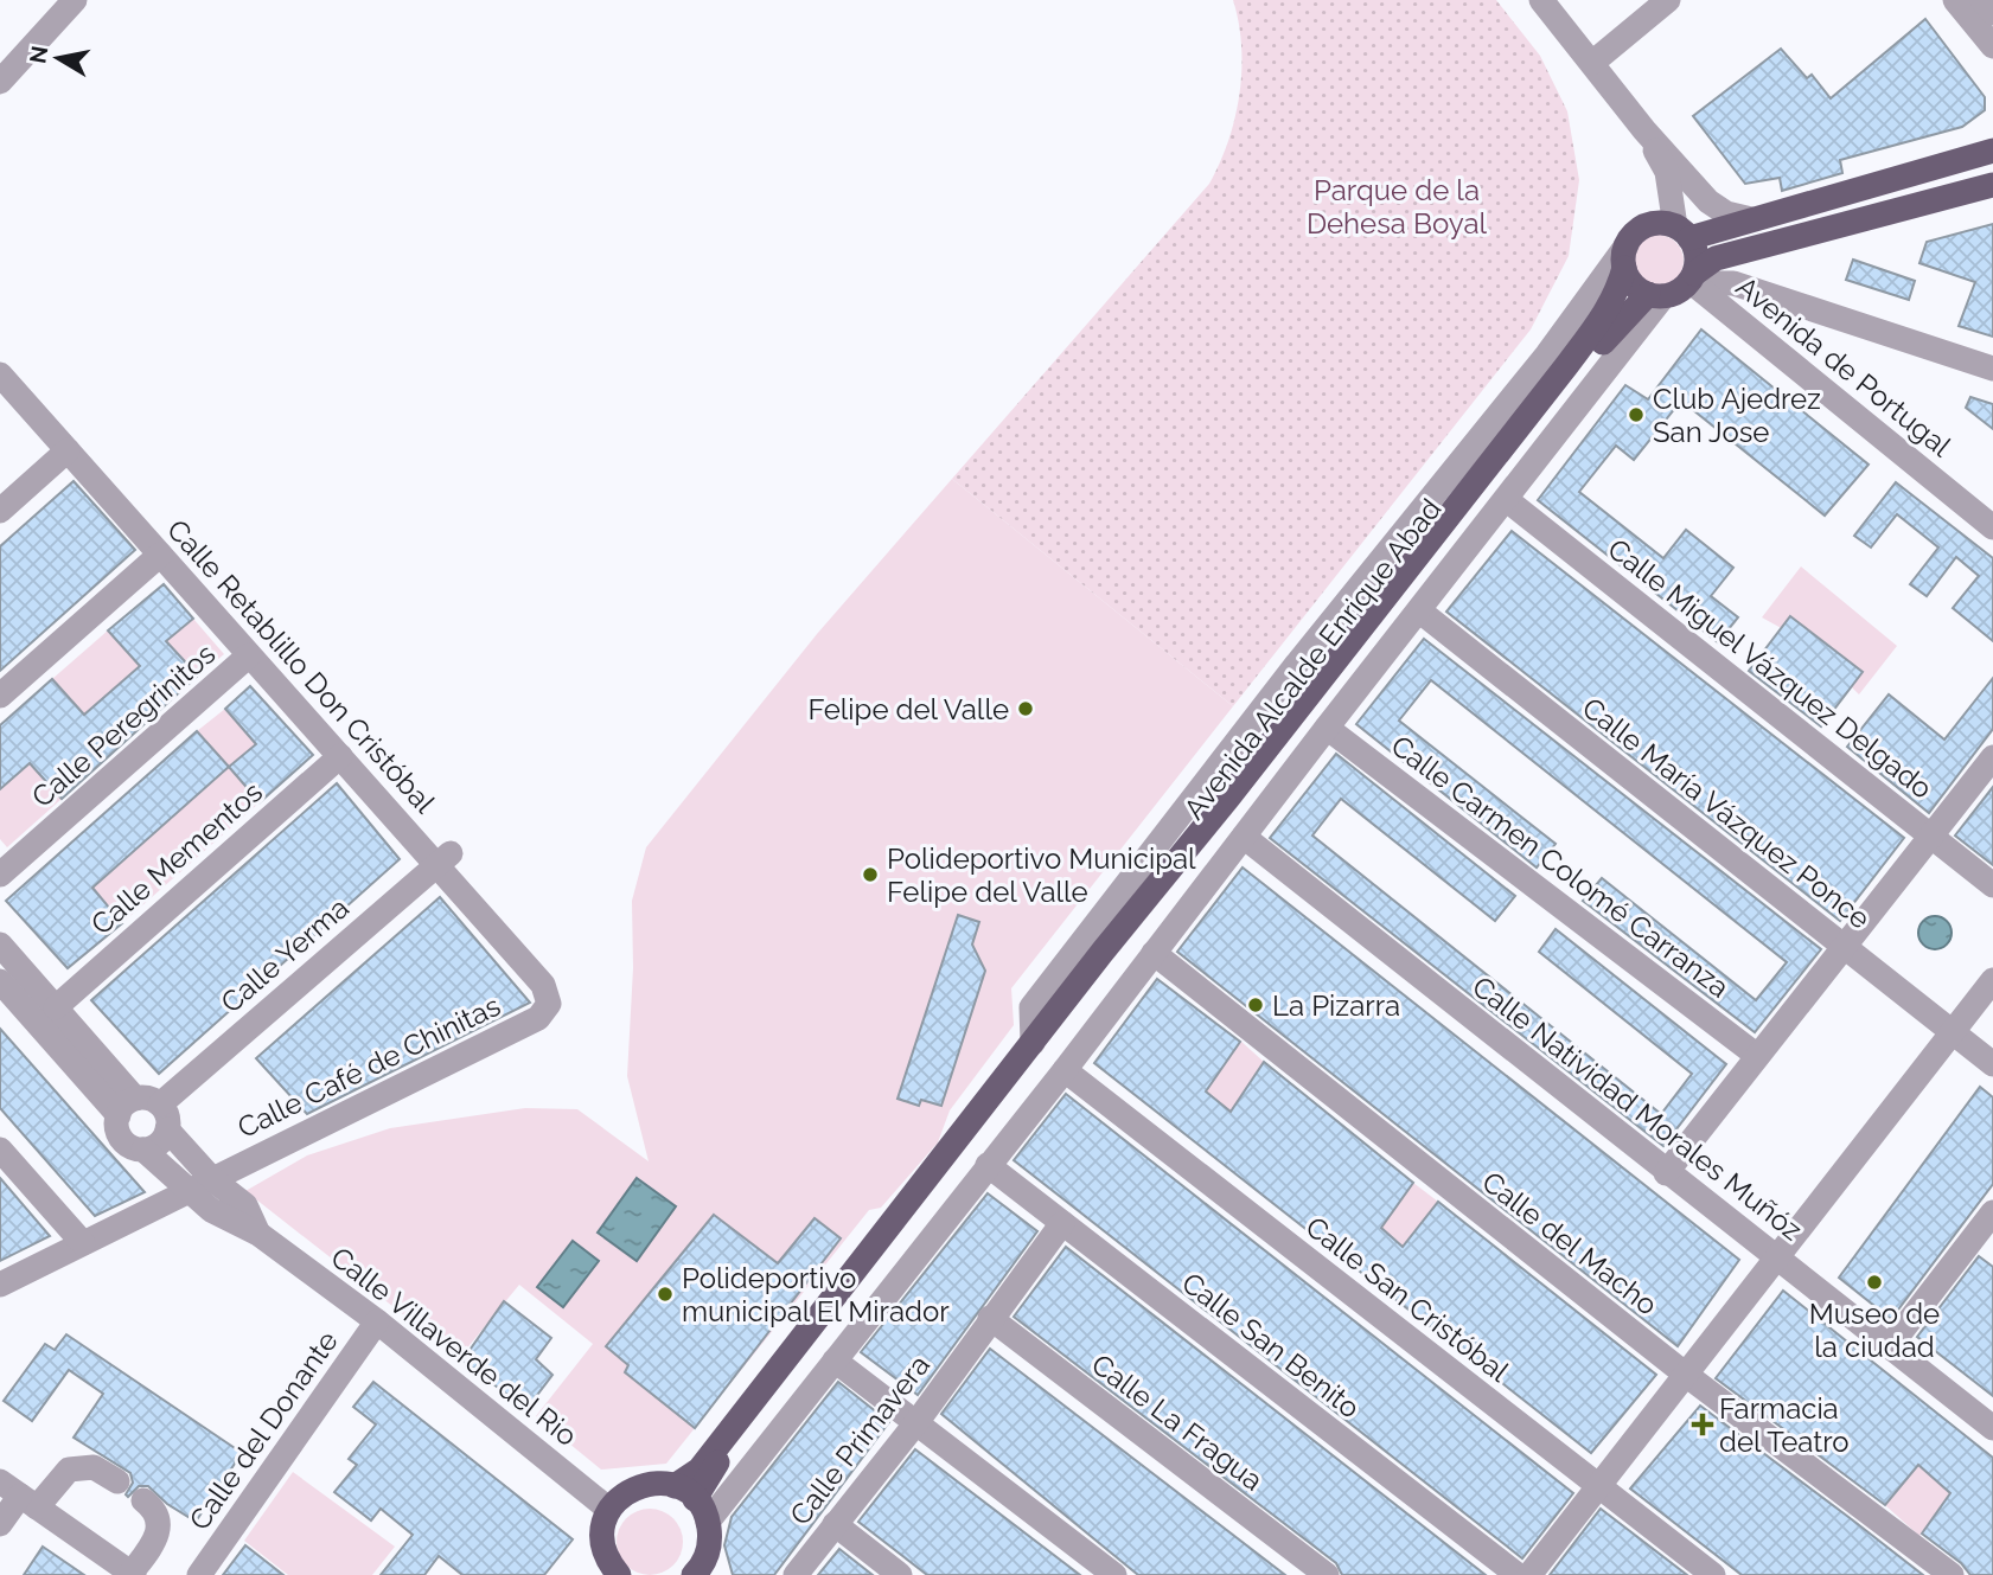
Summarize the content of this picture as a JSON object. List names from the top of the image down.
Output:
{
  "streets": {
    "main road": ["Avenida Alcalde Enrique Abad"],
    "street": [
      "Avenida de Portugal",
      "Calle Retablillo Don Cristóbal",
      "Calle Miguel Vázquez Delgado",
      "Calle Peregrinitos",
      "Calle María Vázquez Ponce",
      "Calle Mementos",
      "Calle Carmen Colomé Carranza",
      "Calle Yerma",
      "Calle Café de Chinitas",
      "Calle Natividad Morales Muñóz",
      "Calle del Macho",
      "Calle San Cristóbal",
      "Calle San Benito",
      "Calle Villaverde del Rio",
      "Calle La Fragua",
      "Calle del Donante",
      "Calle Primavera"
    ]
  },
  "crossings": [
    ["Avenida de Portugal", "Avenida Alcalde Enrique Abad"],
    ["Calle Retablillo Don Cristóbal", "Calle Peregrinitos"],
    ["Calle Retablillo Don Cristóbal", "Calle Mementos"],
    ["Calle Retablillo Don Cristóbal", "Calle Yerma"],
    ["Calle Retablillo Don Cristóbal", "Calle Café de Chinitas"],
    ["Calle Yerma", "Calle Villaverde del Rio"],
    ["Calle Café de Chinitas", "Calle Villaverde del Rio"],
    ["Calle San Benito", "Calle Primavera"],
    ["Calle Villaverde del Rio", "Calle del Donante"],
    ["Calle La Fragua", "Calle Primavera"]
  ],
  "parks": ["Parque de la Dehesa Boyal"],
  "places": {
    "other": [
      "Club Ajedrez San Jose",
      "Felipe del Valle",
      "Polideportivo Municipal Felipe del Valle",
      "La Pizarra",
      "Museo de la ciudad",
      "Polideportivo municipal El Mirador"
    ],
    "health": ["Farmacia del Teatro"]
  },
  "north": "left"
}
